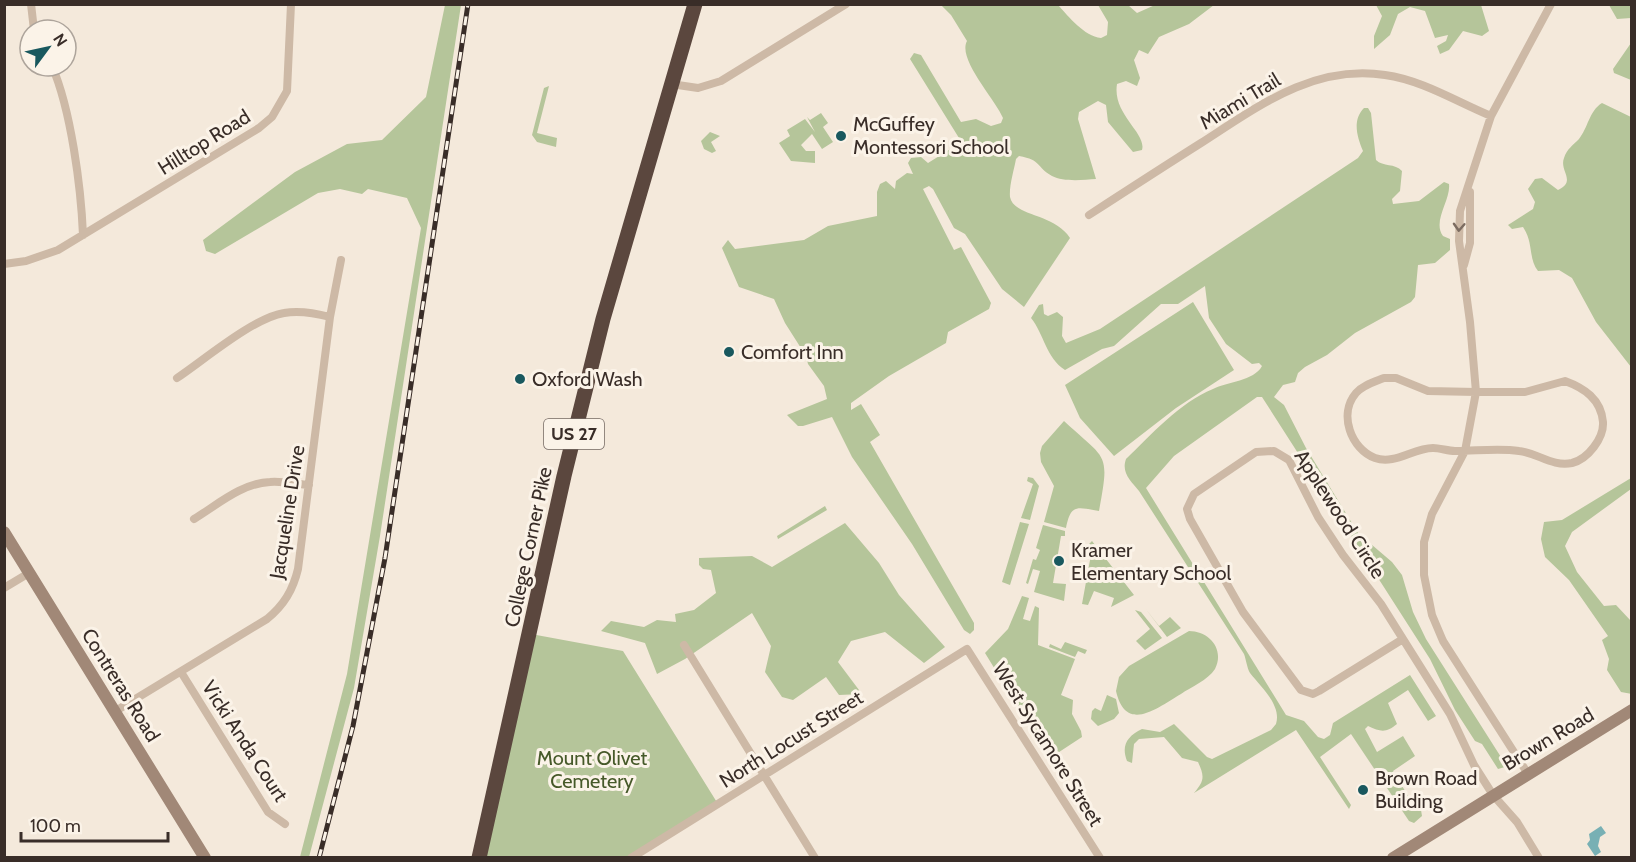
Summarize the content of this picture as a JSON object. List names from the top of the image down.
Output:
{
  "streets": {
    "highway": ["US 27", "College Corner Pike"],
    "street": [
      "Miami Trail",
      "Hilltop Road",
      "Jacqueline Drive",
      "Applewood Circle",
      "Contreras Road",
      "North Locust Street",
      "Brown Road",
      "Vicki Anda Court",
      "West Sycamore Street"
    ]
  },
  "crossings": [
    ["Jacqueline Drive", "Contreras Road"],
    ["Jacqueline Drive", "Vicki Anda Court"],
    ["Applewood Circle", "Brown Road"],
    ["North Locust Street", "West Sycamore Street"]
  ],
  "parks": ["Mount Olivet Cemetery"],
  "places": [
    "McGuffey Montessori School",
    "Comfort Inn",
    "Oxford Wash",
    "Kramer Elementary School",
    "Brown Road Building"
  ],
  "scale_bar": "100 m",
  "north": "top right"
}
